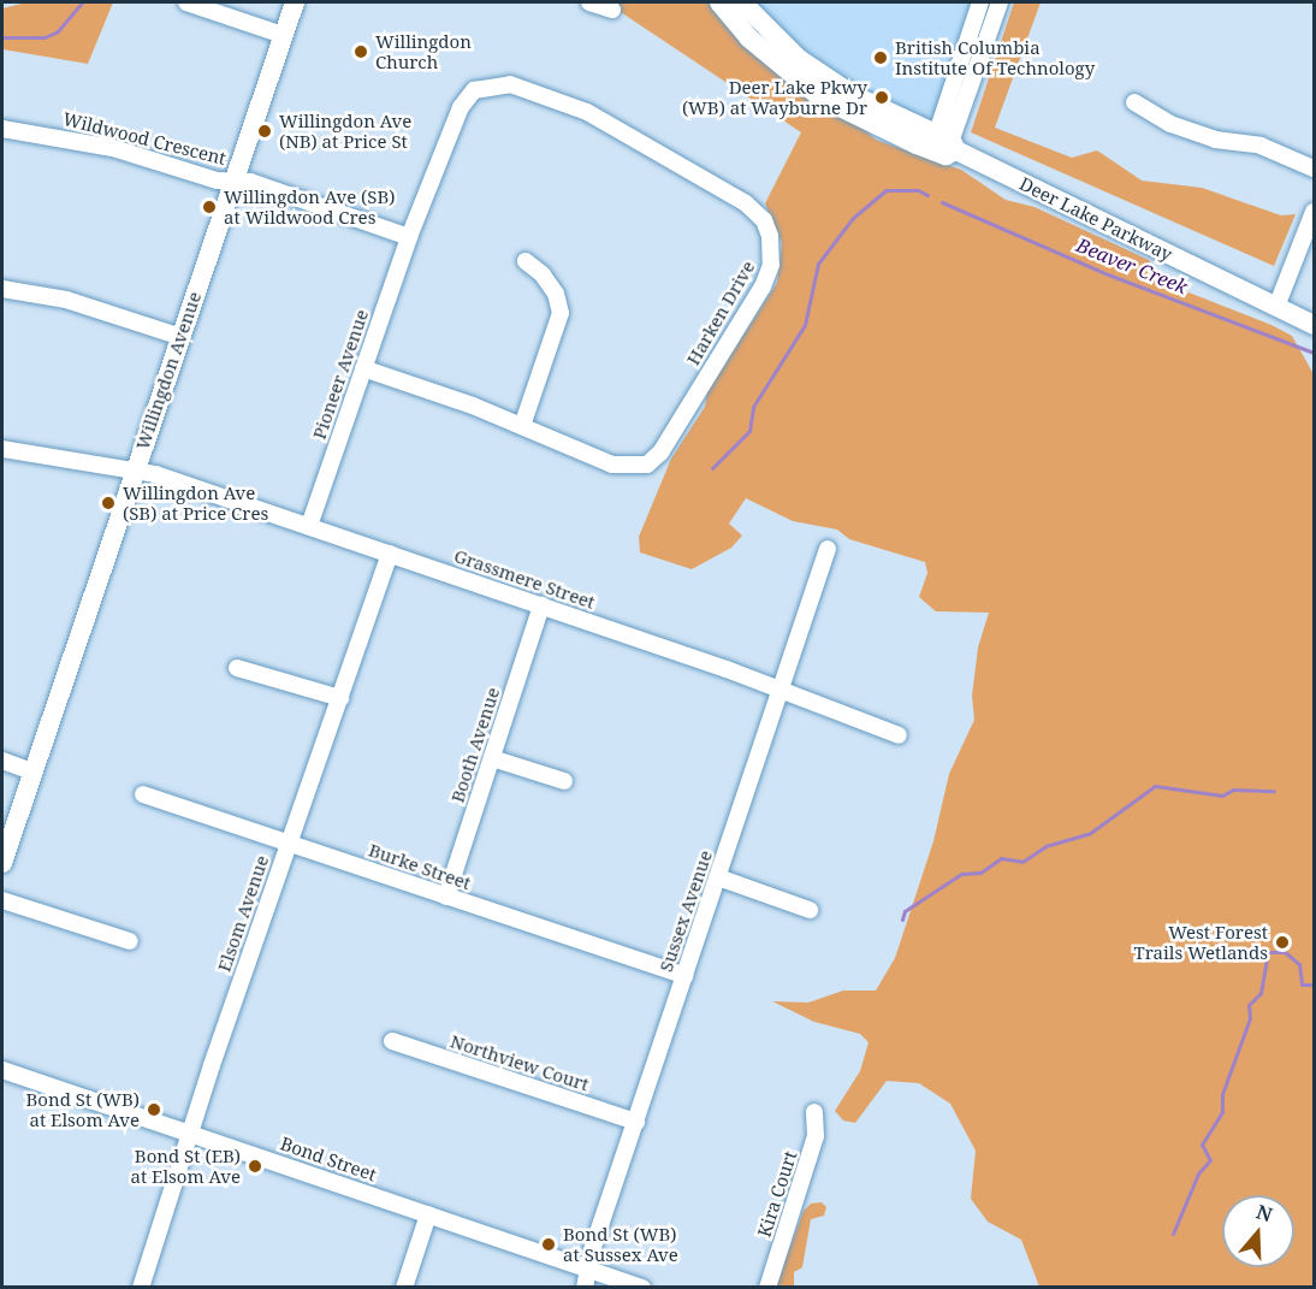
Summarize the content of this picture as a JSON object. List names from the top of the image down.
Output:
{
  "streets": {
    "main road": ["Deer Lake Parkway", "Willingdon Avenue"],
    "street": [
      "Wildwood Crescent",
      "Harken Drive",
      "Pioneer Avenue",
      "Grassmere Street",
      "Booth Avenue",
      "Burke Street",
      "Sussex Avenue",
      "Elsom Avenue",
      "Northview Court",
      "Bond Street",
      "Kira Court"
    ]
  },
  "crossings": [
    ["Wildwood Crescent", "Harken Drive"],
    ["Wildwood Crescent", "Willingdon Avenue"],
    ["Wildwood Crescent", "Pioneer Avenue"],
    ["Harken Drive", "Pioneer Avenue"],
    ["Willingdon Avenue", "Grassmere Street"],
    ["Pioneer Avenue", "Grassmere Street"],
    ["Grassmere Street", "Booth Avenue"],
    ["Grassmere Street", "Sussex Avenue"],
    ["Grassmere Street", "Elsom Avenue"],
    ["Booth Avenue", "Burke Street"],
    ["Burke Street", "Sussex Avenue"],
    ["Burke Street", "Elsom Avenue"],
    ["Sussex Avenue", "Northview Court"],
    ["Sussex Avenue", "Bond Street"],
    ["Elsom Avenue", "Bond Street"]
  ],
  "water": ["Beaver Creek"],
  "places": [
    "Willingdon Church",
    "British Columbia Institute Of Technology",
    "Deer Lake Pkwy (WB) at Wayburne Dr",
    "Willingdon Ave (NB) at Price St",
    "Willingdon Ave (SB) at Wildwood Cres",
    "Willingdon Ave (SB) at Price Cres",
    "West Forest Trails Wetlands",
    "Bond St (WB) at Elsom Ave",
    "Bond St (EB) at Elsom Ave",
    "Bond St (WB) at Sussex Ave"
  ],
  "north": "top"
}
